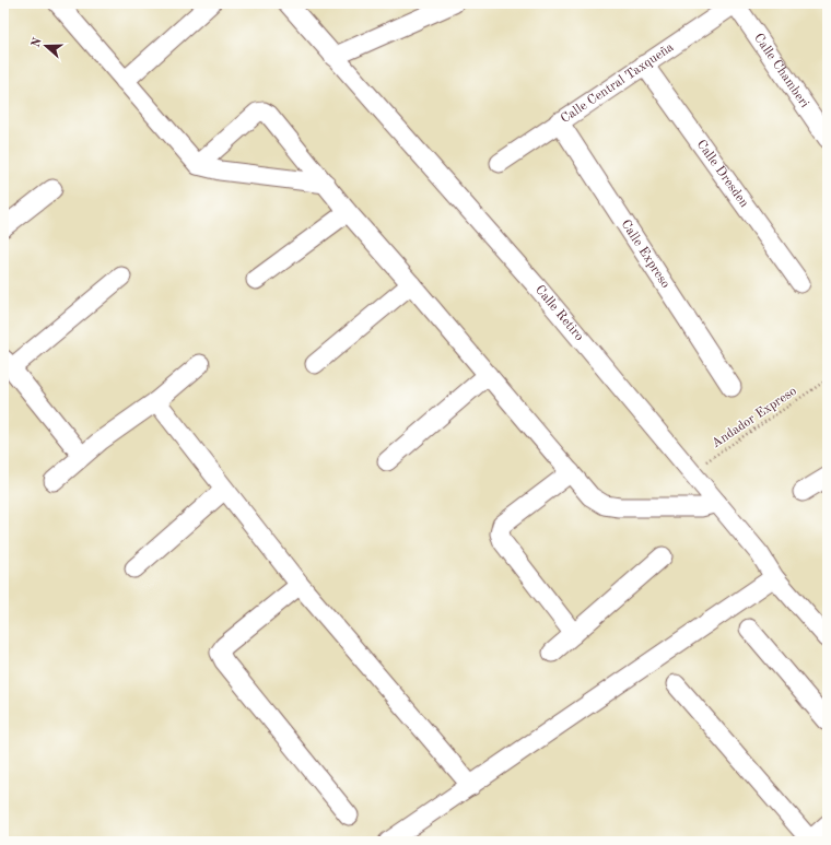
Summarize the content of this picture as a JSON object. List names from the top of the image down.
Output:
{
  "streets": {
    "street": [
      "Calle Chamberi",
      "Calle Central Taxqueña",
      "Calle Dresden",
      "Calle Expreso",
      "Calle Retiro"
    ],
    "path": ["Andador Expreso"]
  },
  "crossings": [
    ["Calle Chamberi", "Calle Central Taxqueña"],
    ["Calle Central Taxqueña", "Calle Dresden"],
    ["Calle Central Taxqueña", "Calle Expreso"],
    ["Calle Retiro", "Andador Expreso"]
  ],
  "north": "left"
}
